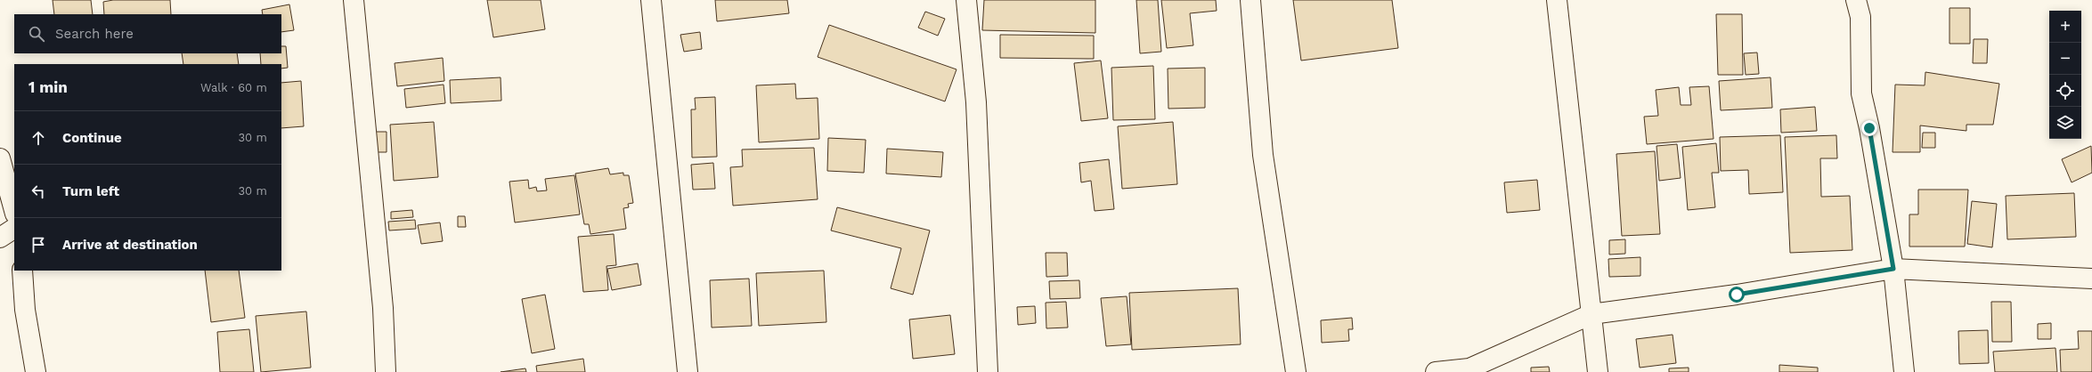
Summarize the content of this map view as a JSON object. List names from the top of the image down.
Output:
{
  "page": {
    "map_buttons": ["+", "−"],
    "search": "Search here",
    "heading": ["1 min", "Walk · 60 m"],
    "list": [
      ["Continue", "30 m"],
      ["Turn left", "30 m"],
      "Arrive at destination"
    ]
  }
}
